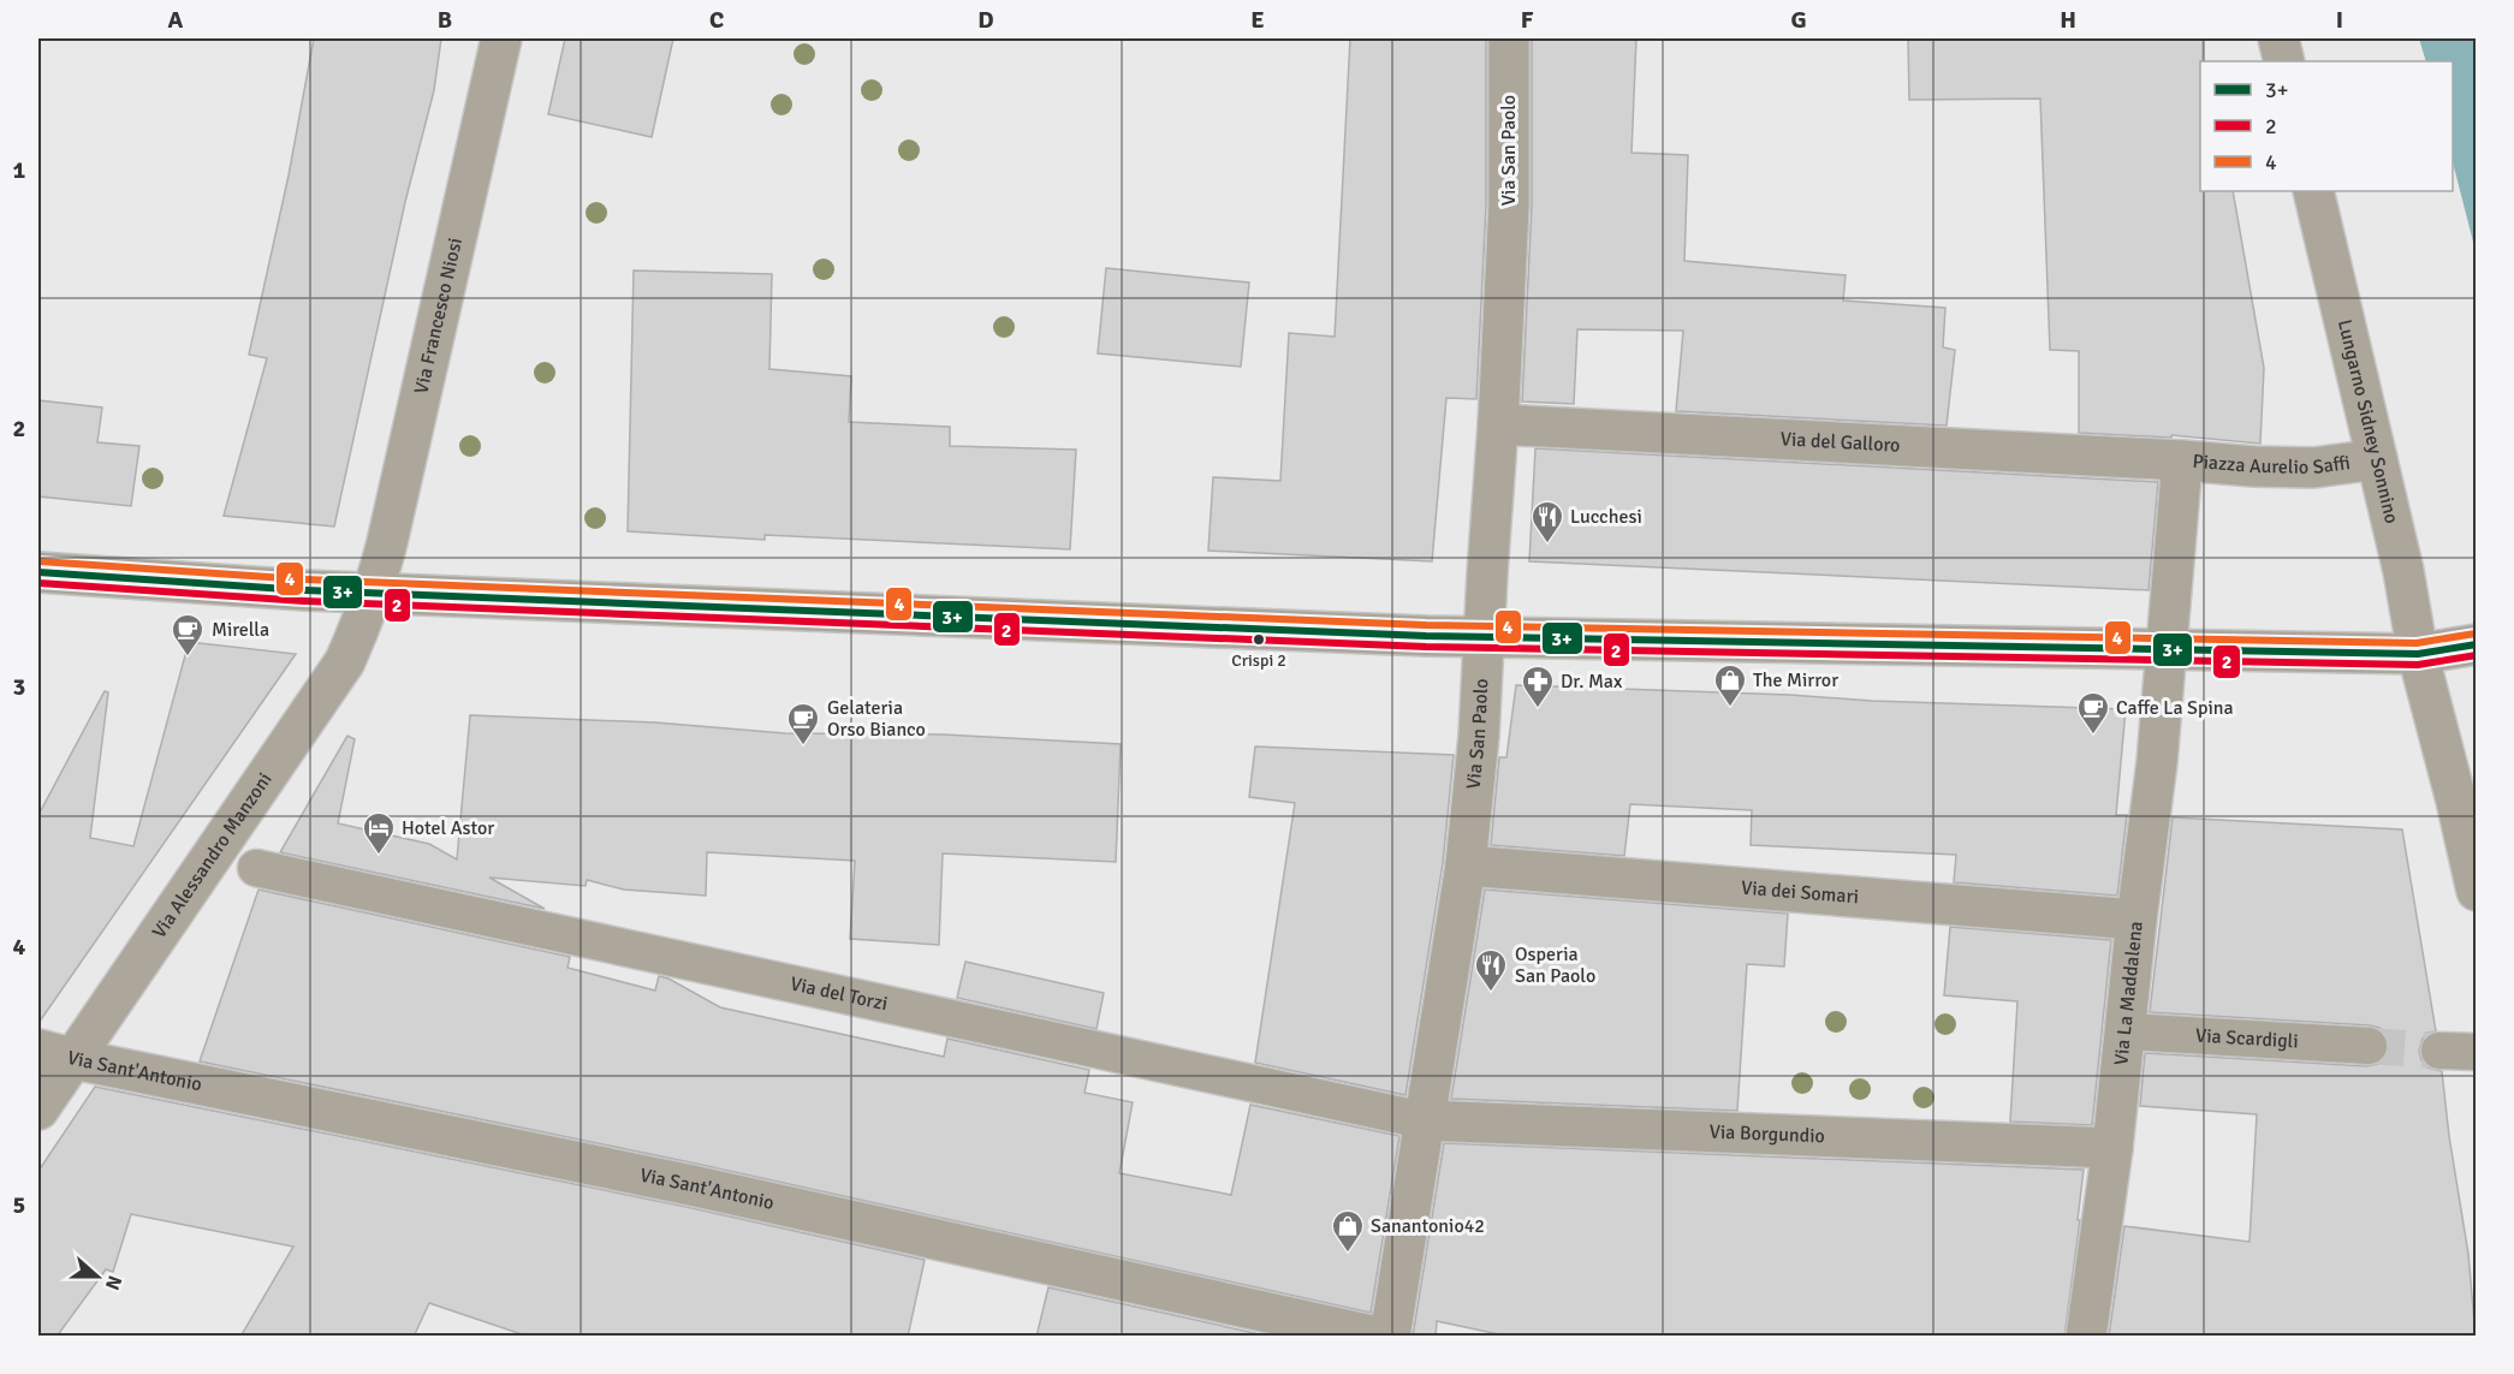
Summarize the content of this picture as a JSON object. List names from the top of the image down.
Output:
{
  "streets": {
    "street": [
      "Via San Paolo",
      "Via Francesco Niosi",
      "Lungarno Sidney Sonnino",
      "Via del Galloro",
      "Piazza Aurelio Saffi",
      "Via Alessandro Manzoni",
      "Via dei Somari",
      "Via La Maddalena",
      "Via del Torzi",
      "Via Scardigli",
      "Via Sant'Antonio",
      "Via Borgundio"
    ]
  },
  "crossings": [
    ["Via San Paolo", "Via del Galloro"],
    ["Via San Paolo", "Via dei Somari"],
    ["Via San Paolo", "Via del Torzi"],
    ["Via San Paolo", "Via Borgundio"],
    ["Via Francesco Niosi", "Via Alessandro Manzoni"],
    ["Lungarno Sidney Sonnino", "Piazza Aurelio Saffi"],
    ["Via del Galloro", "Piazza Aurelio Saffi"],
    ["Piazza Aurelio Saffi", "Via La Maddalena"],
    ["Via Alessandro Manzoni", "Via Sant'Antonio"],
    ["Via dei Somari", "Via La Maddalena"],
    ["Via La Maddalena", "Via Scardigli"],
    ["Via La Maddalena", "Via Borgundio"],
    ["Via del Torzi", "Via Borgundio"]
  ],
  "places": {
    "restaurant": ["Lucchesi", "Osperia San Paolo"],
    "other": ["Crispi 2"],
    "cafe": ["Mirella", "Caffe La Spina", "Gelateria Orso Bianco"],
    "shop": ["The Mirror", "Sanantonio42"],
    "pharmacy": ["Dr. Max"],
    "hotel": ["Hotel Astor"]
  },
  "lines": ["transit line 4", "transit line 3+", "transit line 2"],
  "legend": ["3+", "2", "4"],
  "north": "right",
  "grid": {
    "columns": [
      "A",
      "B",
      "C",
      "D",
      "E",
      "F",
      "G",
      "H",
      "I"
    ],
    "rows": [
      "1",
      "2",
      "3",
      "4",
      "5"
    ]
  }
}
